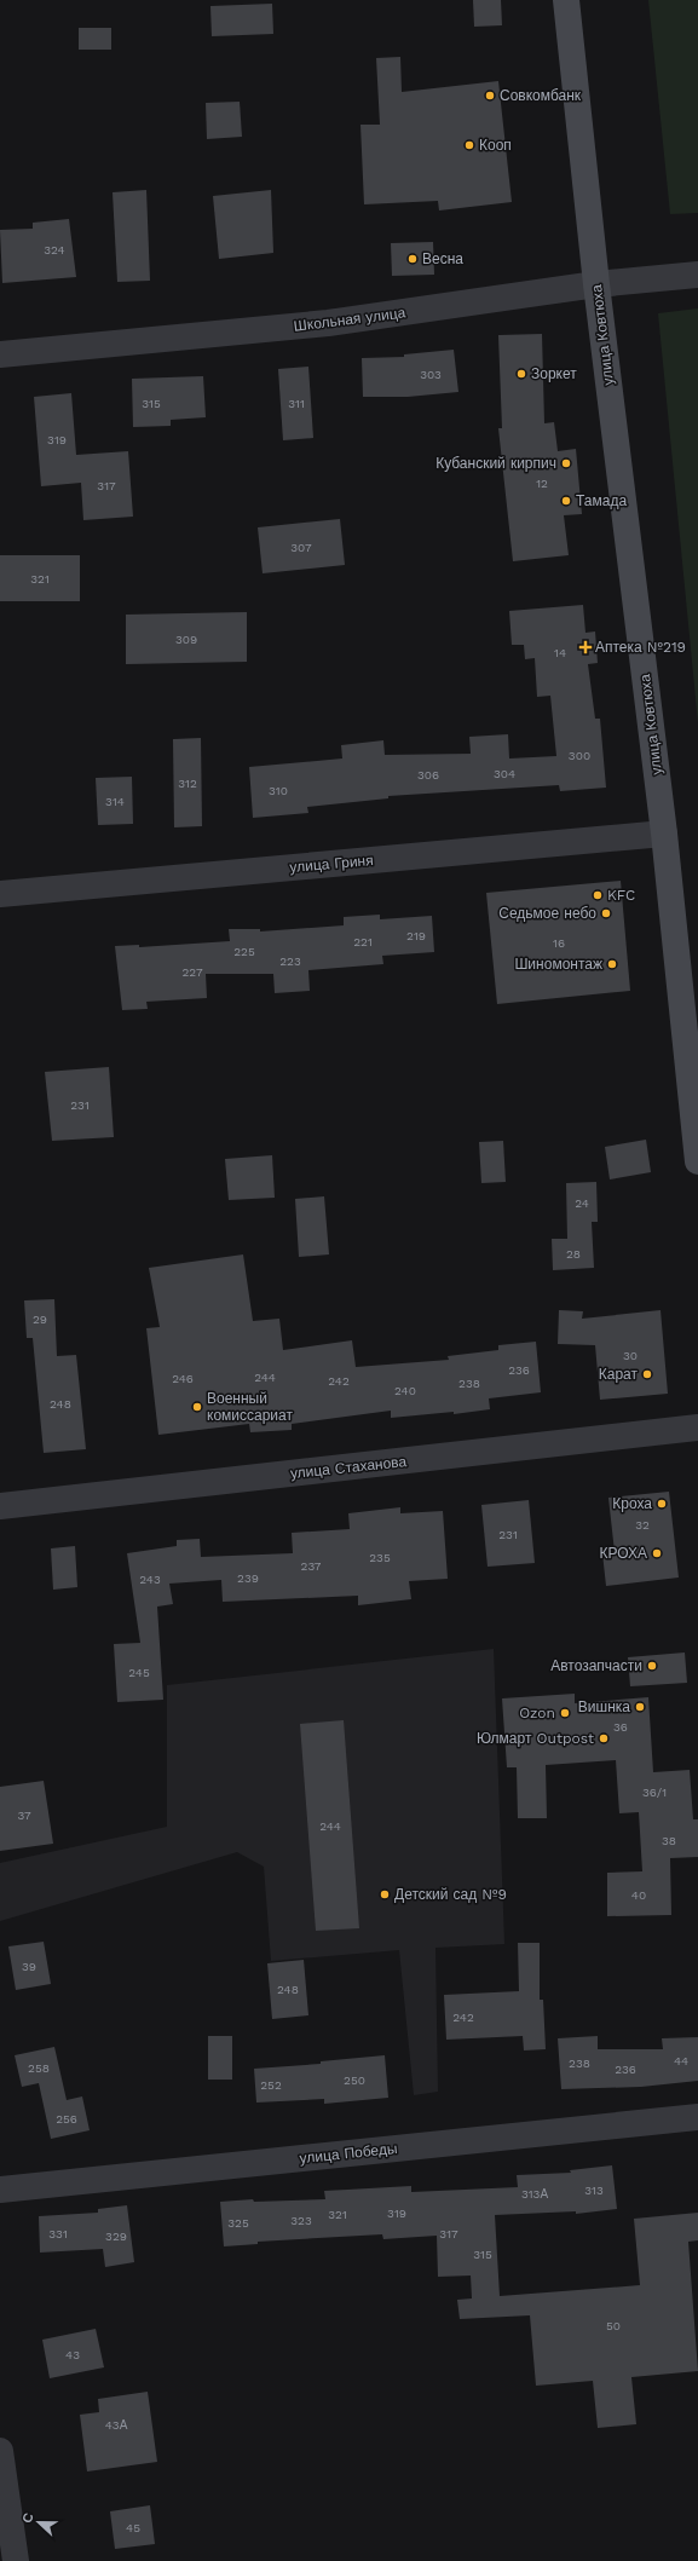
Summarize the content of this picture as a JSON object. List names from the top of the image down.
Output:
{
  "streets": {
    "main road": ["улица Ковтюха"],
    "street": [
      "Школьная улица",
      "улица Гриня",
      "улица Стаханова",
      "улица Победы"
    ]
  },
  "crossings": [
    ["Школьная улица", "улица Ковтюха"],
    ["улица Ковтюха", "улица Гриня"]
  ],
  "places": {
    "other": [
      "Совкомбанк",
      "Кооп",
      "Весна",
      "Зоркет",
      "Кубанский кирпич",
      "Тамада",
      "KFC",
      "Седьмое небо",
      "Шиномонтаж",
      "Карат",
      "Военный комиссариат",
      "Кроха",
      "КРОХА",
      "Автозапчасти",
      "Вишнка",
      "Ozon",
      "Юлмарт Outpost",
      "Детский сад №9"
    ],
    "health": ["Аптека №219"]
  },
  "house_numbers": [
    "324",
    "303",
    "315",
    "311",
    "319",
    "12",
    "317",
    "307",
    "321",
    "309",
    "14",
    "300",
    "304",
    "306",
    "312",
    "310",
    "314",
    "219",
    "221",
    "16",
    "225",
    "223",
    "227",
    "231",
    "24",
    "28",
    "29",
    "30",
    "236",
    "244",
    "246",
    "242",
    "238",
    "240",
    "248",
    "32",
    "231",
    "235",
    "237",
    "239",
    "243",
    "245",
    "36",
    "36/1",
    "37",
    "244",
    "38",
    "40",
    "39",
    "248",
    "242",
    "44",
    "238",
    "258",
    "236",
    "250",
    "252",
    "256",
    "313",
    "313А",
    "319",
    "321",
    "323",
    "325",
    "331",
    "317",
    "329",
    "315",
    "50",
    "43",
    "43А",
    "45"
  ],
  "north": "left"
}
